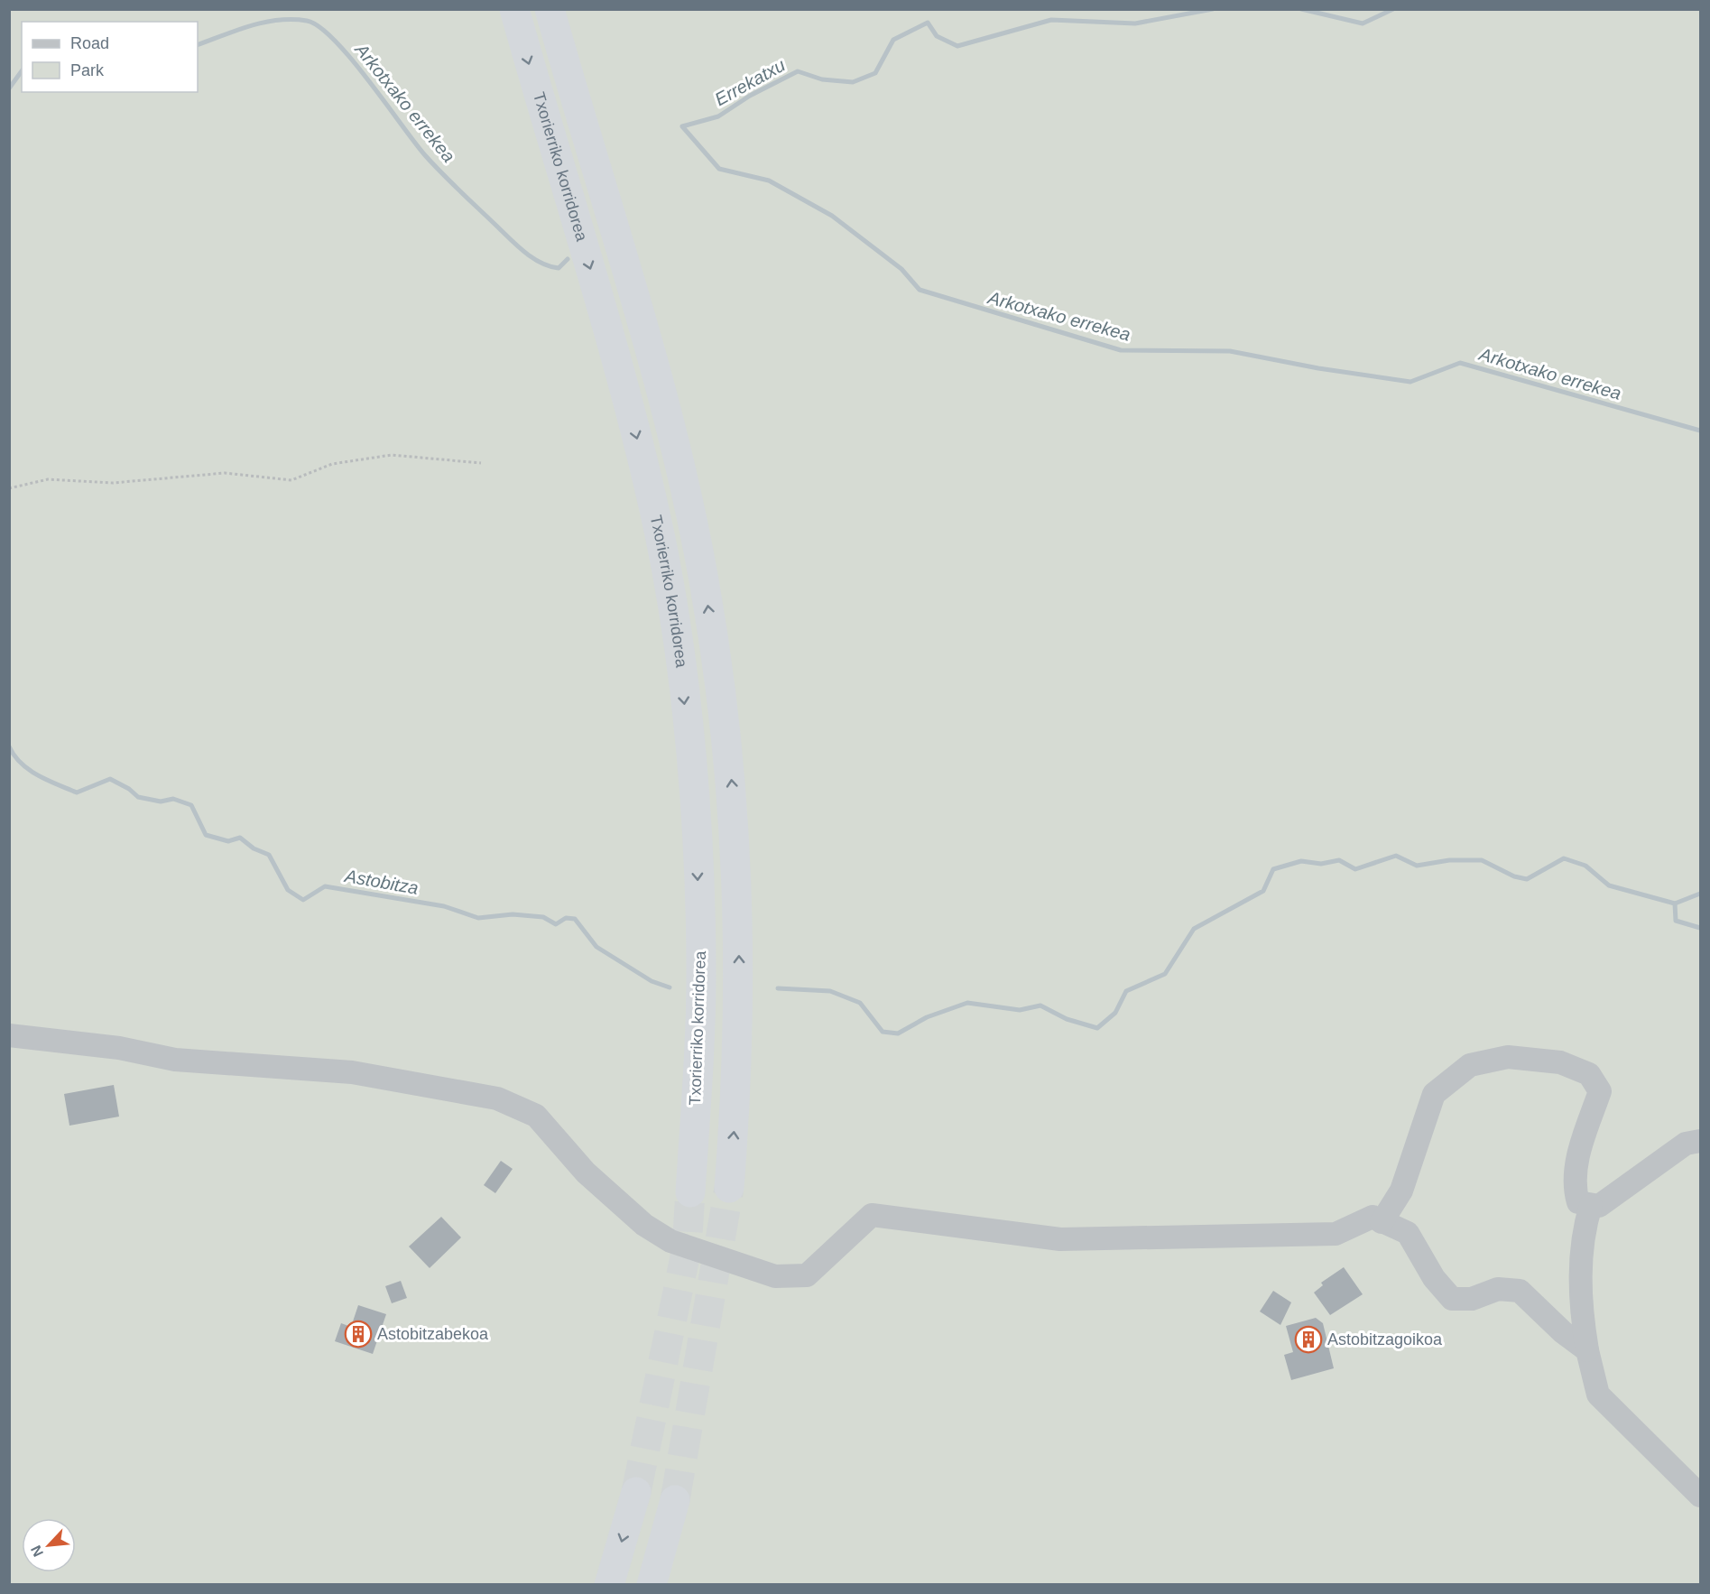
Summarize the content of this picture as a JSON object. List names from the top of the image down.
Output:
{
  "streets": {
    "highway": ["Txorierriko korridorea"]
  },
  "water": ["Errekatxu", "Arkotxako errekea", "Astobitza"],
  "places": {
    "building": ["Astobitzabekoa", "Astobitzagoikoa"]
  },
  "legend": ["Road", "Park"],
  "north": "bottom left"
}
